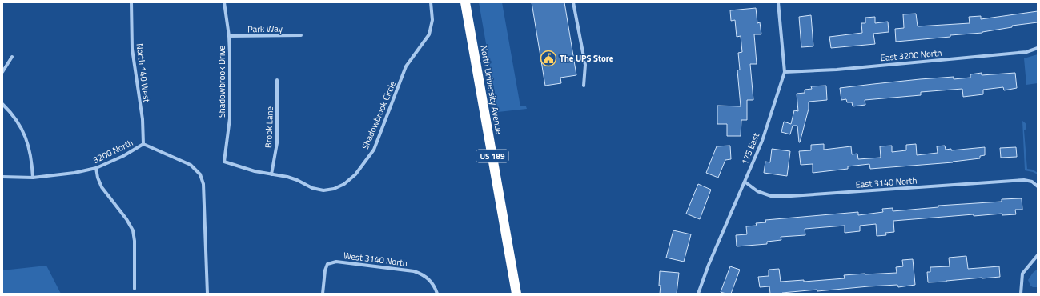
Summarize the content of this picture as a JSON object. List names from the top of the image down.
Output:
{
  "streets": {
    "highway": ["North University Avenue", "US 189"],
    "street": [
      "Park Way",
      "East 3200 North",
      "North 140 West",
      "Shadowbrook Drive",
      "Shadowbrook Circle",
      "Brook Lane",
      "175 East",
      "3200 North",
      "East 3140 North",
      "West 3140 North"
    ]
  },
  "crossings": [
    ["Park Way", "Shadowbrook Drive"],
    ["East 3200 North", "175 East"],
    ["North 140 West", "3200 North"],
    ["Shadowbrook Drive", "Shadowbrook Circle"],
    ["Shadowbrook Circle", "Brook Lane"],
    ["175 East", "East 3140 North"]
  ],
  "places": {
    "public building": ["The UPS Store"]
  }
}
